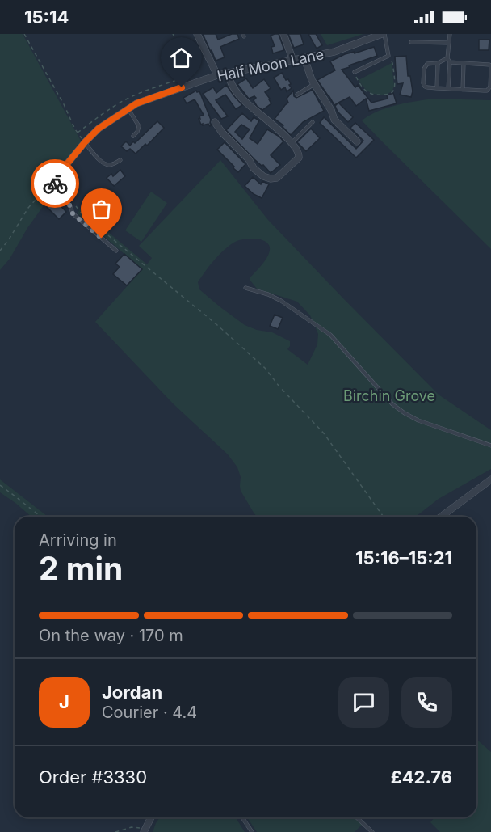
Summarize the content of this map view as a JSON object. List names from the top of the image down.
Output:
{
  "streets": {
    "street": ["Half Moon Lane"]
  },
  "parks": ["Birchin Grove"],
  "page": {
    "status": "15:14",
    "heading": ["2 min", "Arriving in", "15:16–15:21"],
    "panel": [
      "Jordan",
      "Courier · 4.4",
      "Order #3330",
      "£42.76"
    ],
    "bar": "On the way · 170 m",
    "round": "J"
  }
}
